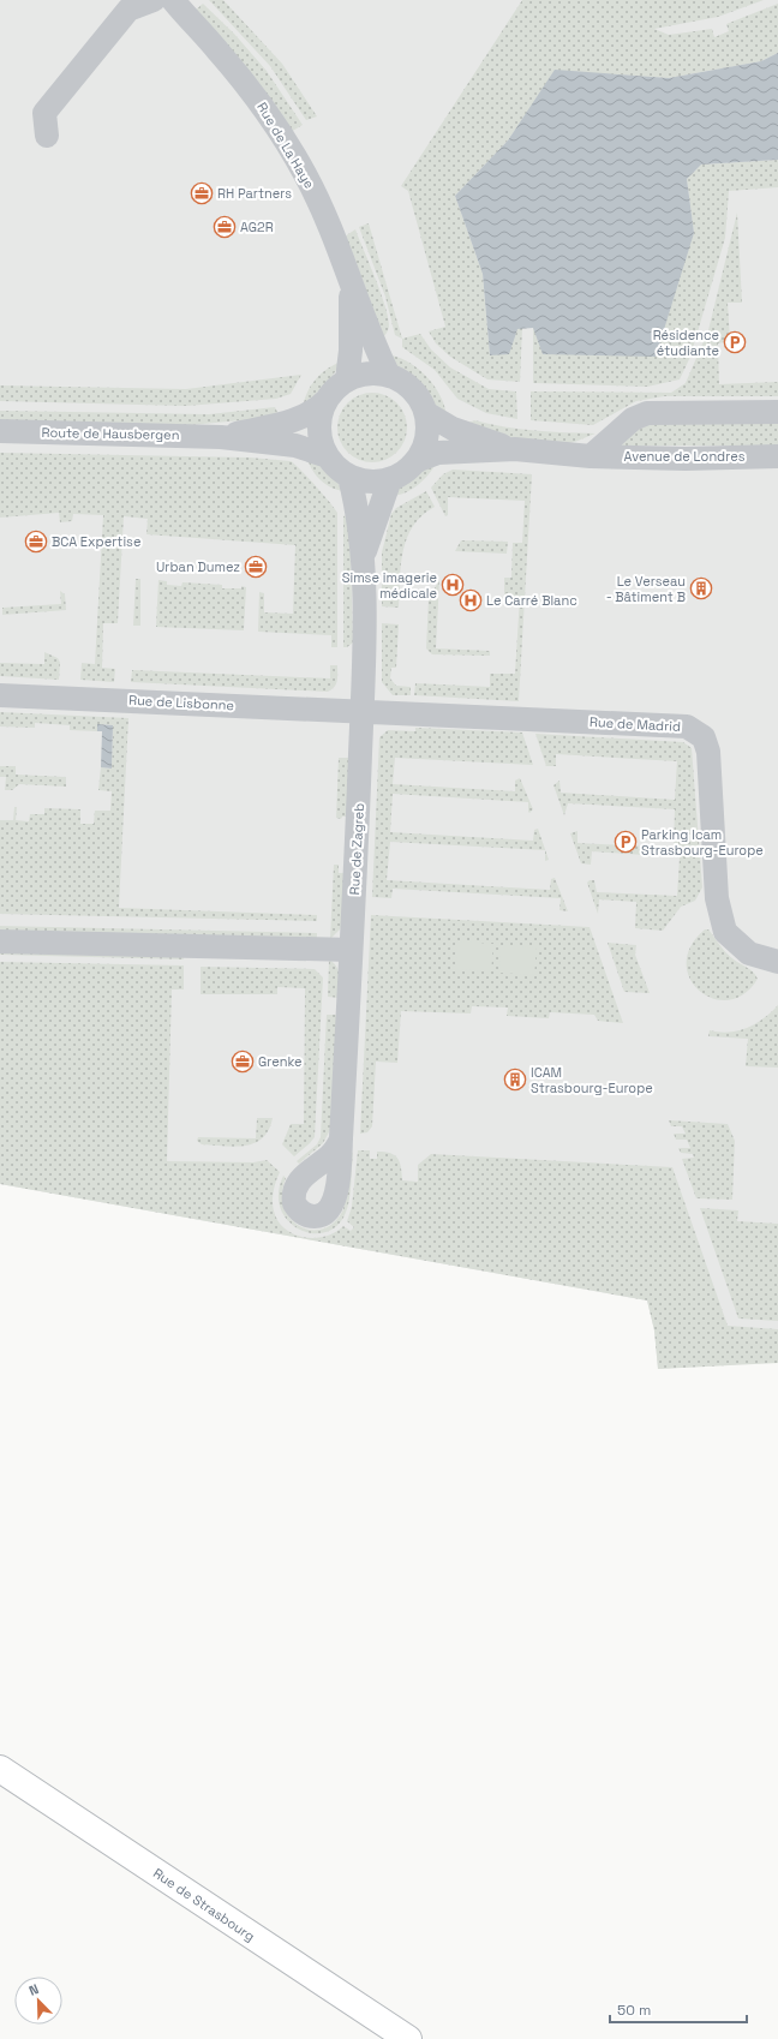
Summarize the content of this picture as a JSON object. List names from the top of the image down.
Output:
{
  "streets": {
    "main road": ["Rue de Strasbourg"],
    "street": [
      "Rue de La Haye",
      "Route de Hausbergen",
      "Avenue de Londres",
      "Rue de Lisbonne",
      "Rue de Madrid",
      "Rue de Zagreb"
    ]
  },
  "crossings": [
    ["Rue de La Haye", "Route de Hausbergen"],
    ["Rue de La Haye", "Avenue de Londres"],
    ["Rue de La Haye", "Rue de Zagreb"],
    ["Route de Hausbergen", "Avenue de Londres"],
    ["Route de Hausbergen", "Rue de Zagreb"],
    ["Avenue de Londres", "Rue de Zagreb"],
    ["Rue de Lisbonne", "Rue de Madrid"],
    ["Rue de Lisbonne", "Rue de Zagreb"],
    ["Rue de Madrid", "Rue de Zagreb"]
  ],
  "places": {
    "office": [
      "RH Partners",
      "AG2R",
      "BCA Expertise",
      "Urban Dumez",
      "Grenke"
    ],
    "parking": ["Résidence étudiante", "Parking Icam Strasbourg-Europe"],
    "hospital": ["Simse imagerie médicale", "Le Carré Blanc"],
    "building": ["Le Verseau - Bâtiment B", "ICAM Strasbourg-Europe"]
  },
  "scale_bar": "50 m",
  "north": "top left"
}
